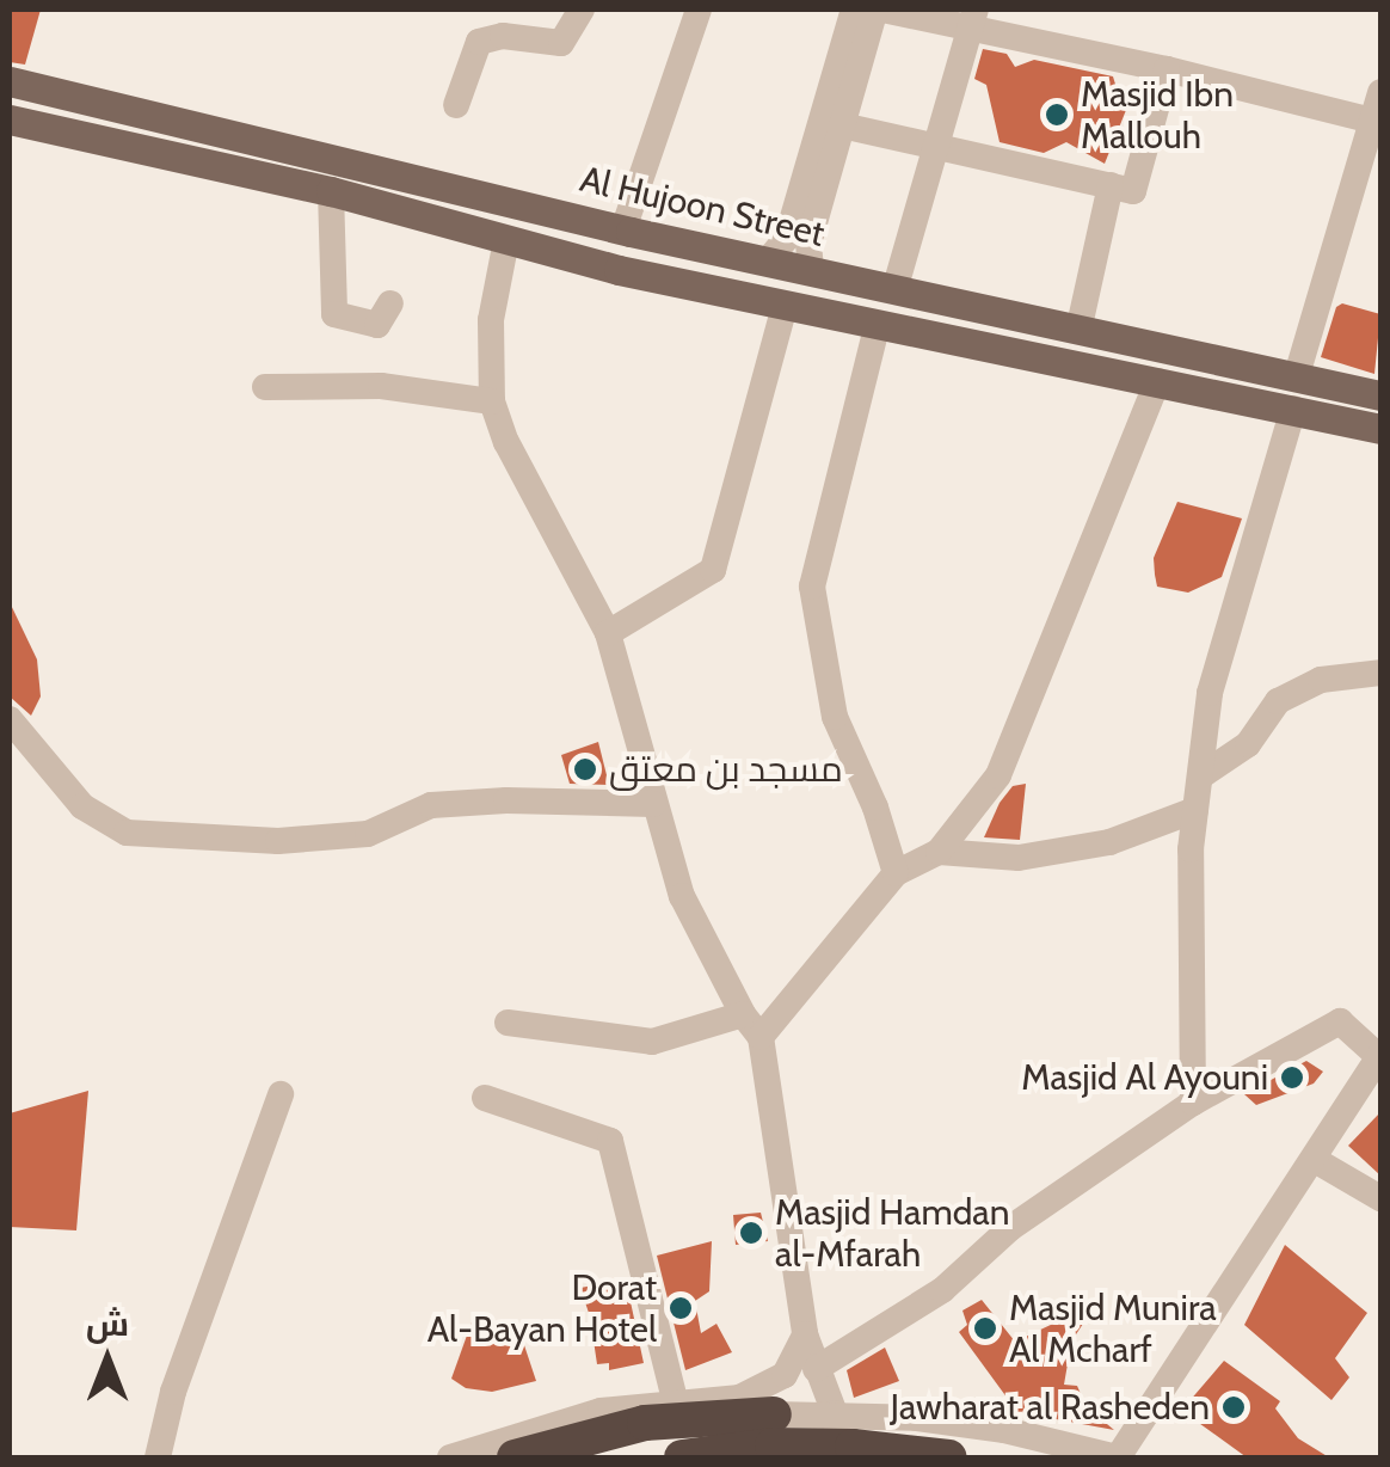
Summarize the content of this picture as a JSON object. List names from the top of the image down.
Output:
{
  "streets": {
    "main road": ["Al Hujoon Street"]
  },
  "places": [
    "Masjid Ibn Mallouh",
    "مسجد بن معتق",
    "Masjid Al Ayouni",
    "Masjid Hamdan al-Mfarah",
    "Dorat Al-Bayan Hotel",
    "Masjid Munira Al Mcharf",
    "Jawharat al Rasheden"
  ],
  "north": "top"
}
